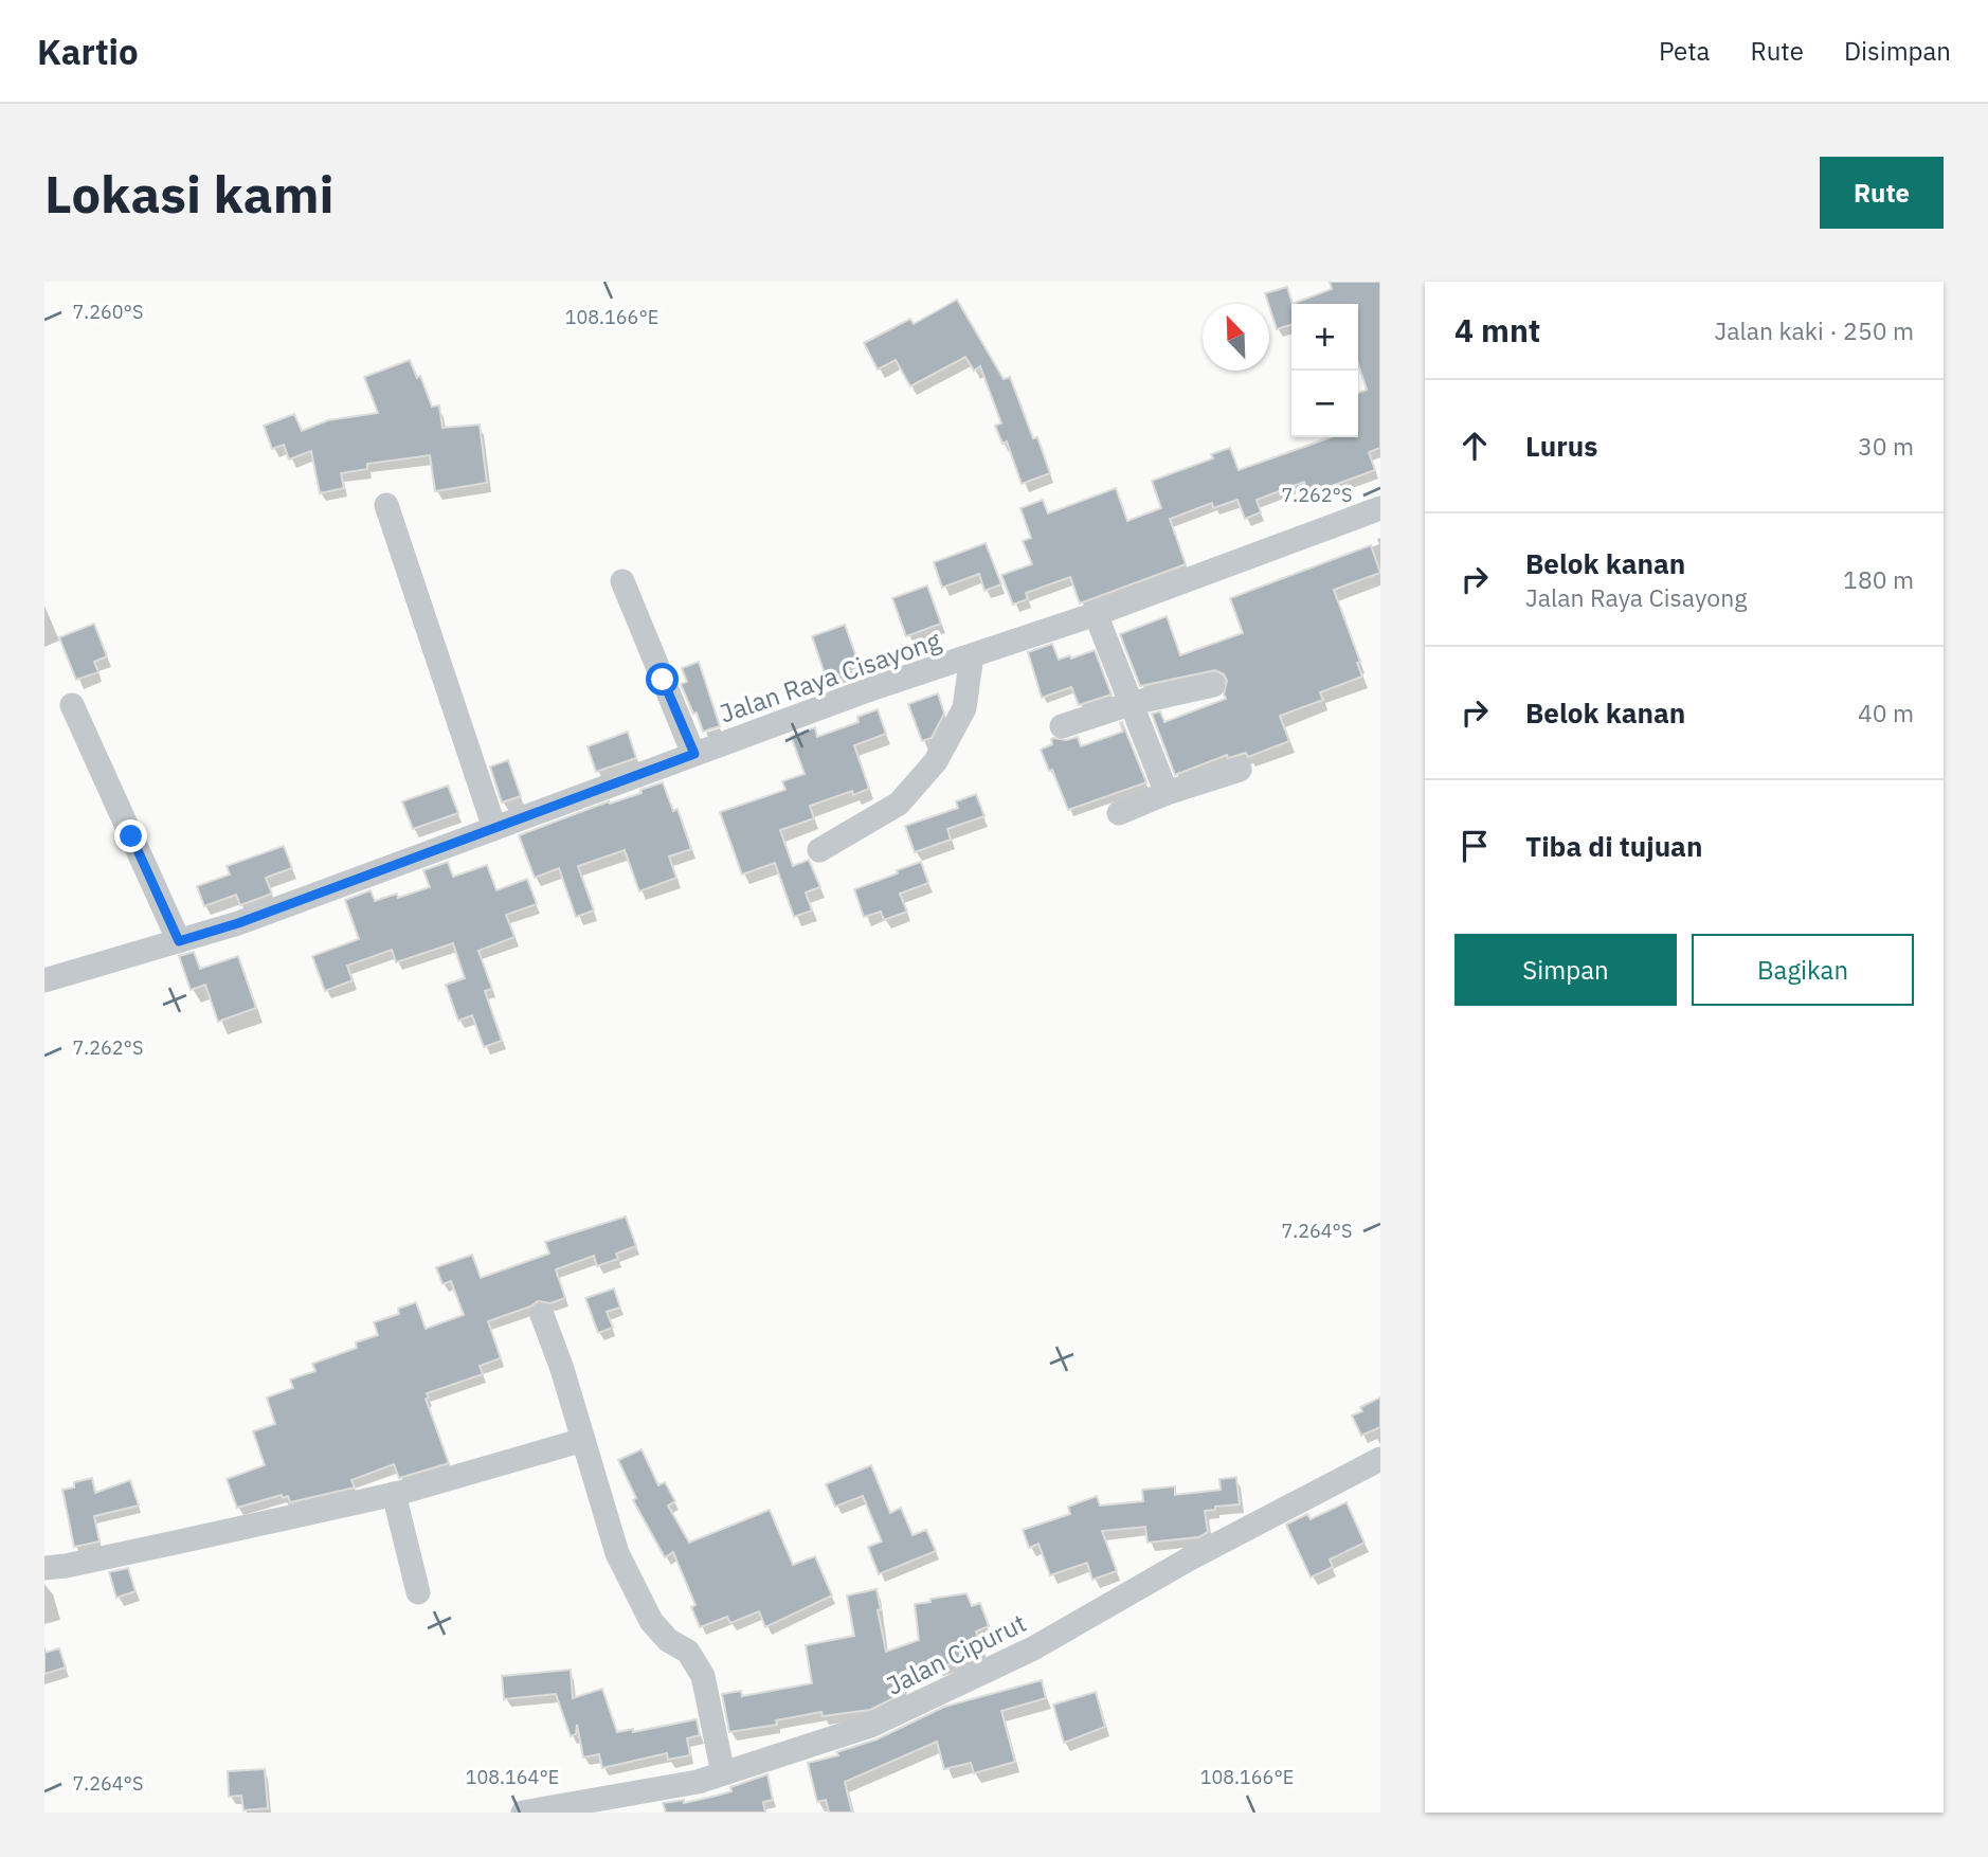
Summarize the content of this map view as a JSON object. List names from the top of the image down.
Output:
{
  "streets": {
    "street": ["Jalan Raya Cisayong", "Jalan Cipurut"]
  },
  "north": "top left",
  "page": {
    "header": "Kartio",
    "nav": ["Peta", "Rute", "Disimpan"],
    "buttons": [
      "Rute",
      ["Simpan", "Bagikan"]
    ],
    "title": "Lokasi kami",
    "heading": ["4 mnt", "Jalan kaki · 250 m"],
    "map_buttons": ["+", "−"],
    "list": [
      ["Lurus", "30 m"],
      ["Belok kanan", "Jalan Raya Cisayong", "180 m"],
      ["Belok kanan", "40 m"],
      "Tiba di tujuan"
    ]
  },
  "coordinates": [
    "7.260°S",
    "108.166°E",
    "7.262°S",
    "7.264°S",
    "108.164°E"
  ]
}
